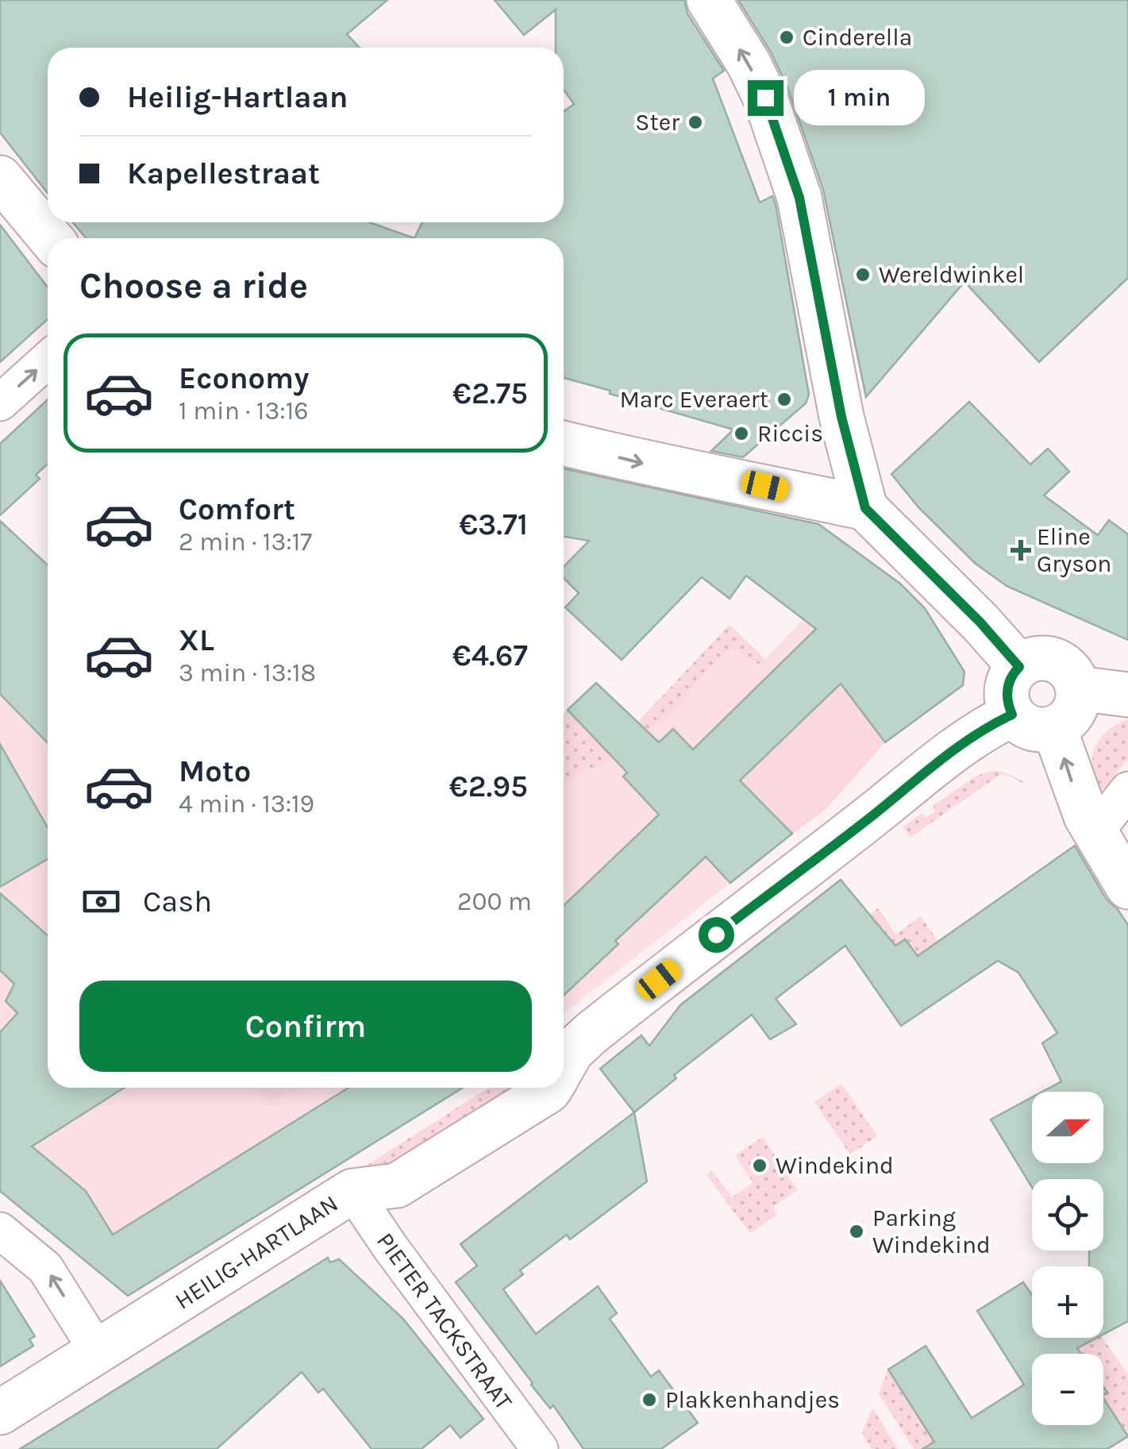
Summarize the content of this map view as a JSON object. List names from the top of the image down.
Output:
{
  "streets": {
    "street": ["HEILIG-HARTLAAN", "PIETER TACKSTRAAT"]
  },
  "crossings": [
    ["HEILIG-HARTLAAN", "PIETER TACKSTRAAT"]
  ],
  "places": {
    "other": [
      "Cinderella",
      "Ster",
      "Wereldwinkel",
      "Marc Everaert",
      "Riccis",
      "Windekind",
      "Parking Windekind",
      "Plakkenhandjes"
    ],
    "health": ["Eline Gryson"]
  },
  "north": "right",
  "page": {
    "banner": ["Heilig-Hartlaan", "Kapellestraat"],
    "bubble": "1 min",
    "heading": "Choose a ride",
    "list": [
      {
        "name": "Economy",
        "note": "1 min · 13:16",
        "value": "€2.75"
      },
      {
        "name": "Comfort",
        "note": "2 min · 13:17",
        "value": "€3.71"
      },
      {
        "name": "XL",
        "note": "3 min · 13:18",
        "value": "€4.67"
      },
      {
        "name": "Moto",
        "note": "4 min · 13:19",
        "value": "€2.95"
      }
    ],
    "pay": ["Cash", "200 m"],
    "buttons": "Confirm",
    "map_buttons": ["+", "−"]
  }
}
